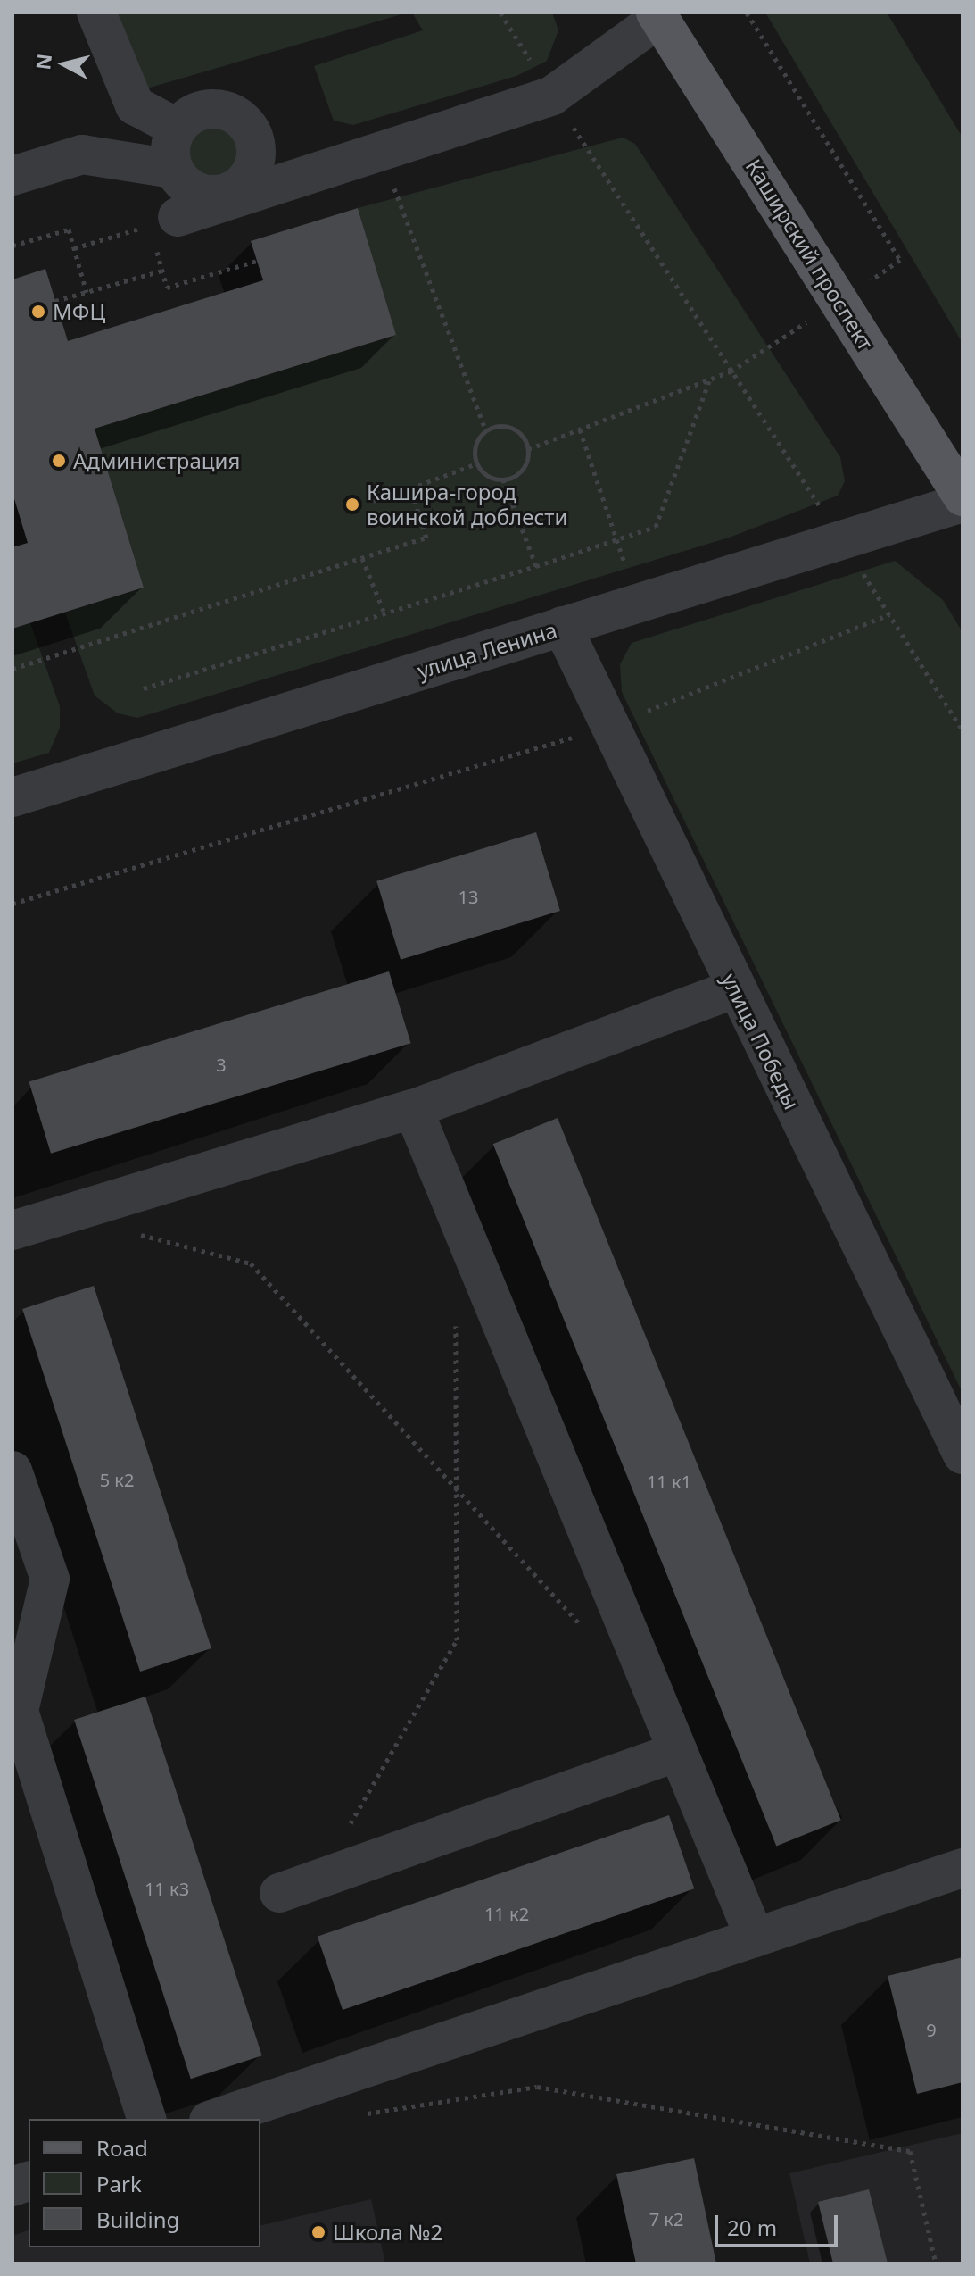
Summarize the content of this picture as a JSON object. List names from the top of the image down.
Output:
{
  "streets": {
    "main road": ["Каширский проспект"],
    "street": ["улица Ленина", "улица Победы"]
  },
  "crossings": [
    ["улица Ленина", "улица Победы"]
  ],
  "places": [
    "МФЦ",
    "Администрация",
    "Кашира-город воинской доблести",
    "Школа №2"
  ],
  "house_numbers": [
    "13",
    "3",
    "5 к2",
    "11 к1",
    "11 к3",
    "11 к2",
    "9",
    "7 к2"
  ],
  "legend": ["Road", "Park", "Building"],
  "scale_bar": "20 m",
  "north": "left"
}
